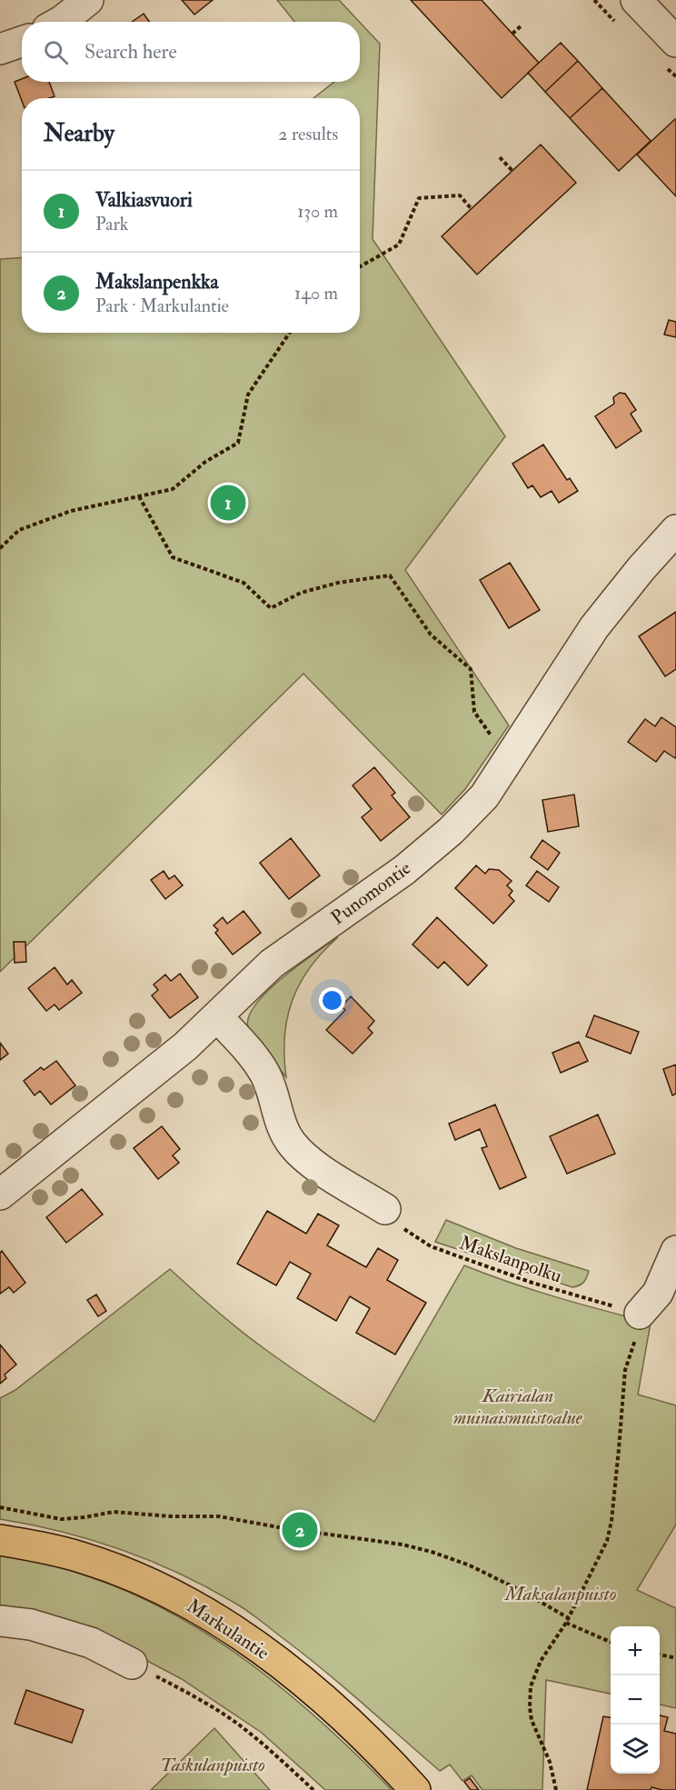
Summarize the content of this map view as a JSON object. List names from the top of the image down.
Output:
{
  "streets": {
    "main road": ["Markulantie"],
    "street": ["Punomontie"],
    "path": ["Makslanpolku"]
  },
  "parks": ["Kairialan muinaismuistoalue", "Maksalanpuisto", "Taskulanpuisto"],
  "page": {
    "search": "Search here",
    "heading": ["Nearby", "2 results"],
    "list": [
      {
        "mark": "1",
        "name": "Valkiasvuori",
        "note": "Park",
        "value": "130 m"
      },
      {
        "mark": "2",
        "name": "Makslanpenkka",
        "note": "Park · Markulantie",
        "value": "140 m"
      }
    ],
    "pins": ["1", "2"],
    "map_buttons": ["+", "−"]
  }
}
